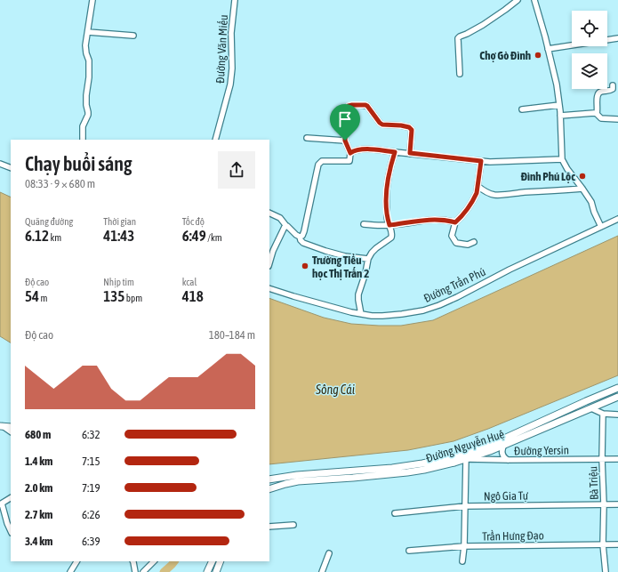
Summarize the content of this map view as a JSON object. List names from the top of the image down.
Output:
{
  "streets": {
    "main road": ["Đường Nguyễn Huệ"],
    "street": [
      "Đường Văn Miếu",
      "Đường Trần Phú",
      "Đường Yersin",
      "Bà Triệu",
      "Ngô Gia Tự",
      "Trần Hưng Đạo"
    ]
  },
  "crossings": [
    ["Đường Nguyễn Huệ", "Đường Yersin"],
    ["Đường Yersin", "Bà Triệu"],
    ["Bà Triệu", "Ngô Gia Tự"],
    ["Bà Triệu", "Trần Hưng Đạo"]
  ],
  "water": ["Sông Cái"],
  "places": ["Chợ Gò Đình", "Đình Phú Lộc", "Trường Tiểu học Thị Trấn 2"],
  "page": {
    "heading": ["Chạy buổi sáng", "08:33 · 9 × 680 m"],
    "stats": [
      ["Quãng đường", "6.12 km"],
      ["Thời gian", "41:43"],
      ["Tốc độ", "6:49 /km"],
      ["Độ cao", "54 m"],
      ["Nhịp tim", "135 bpm"],
      ["kcal", "418"]
    ],
    "chart": ["Độ cao", "180–184 m"],
    "list": [
      {
        "name": "680 m",
        "note": "6:32"
      },
      {
        "name": "1.4 km",
        "note": "7:15"
      },
      {
        "name": "2.0 km",
        "note": "7:19"
      },
      {
        "name": "2.7 km",
        "note": "6:26"
      },
      {
        "name": "3.4 km",
        "note": "6:39"
      }
    ]
  }
}
